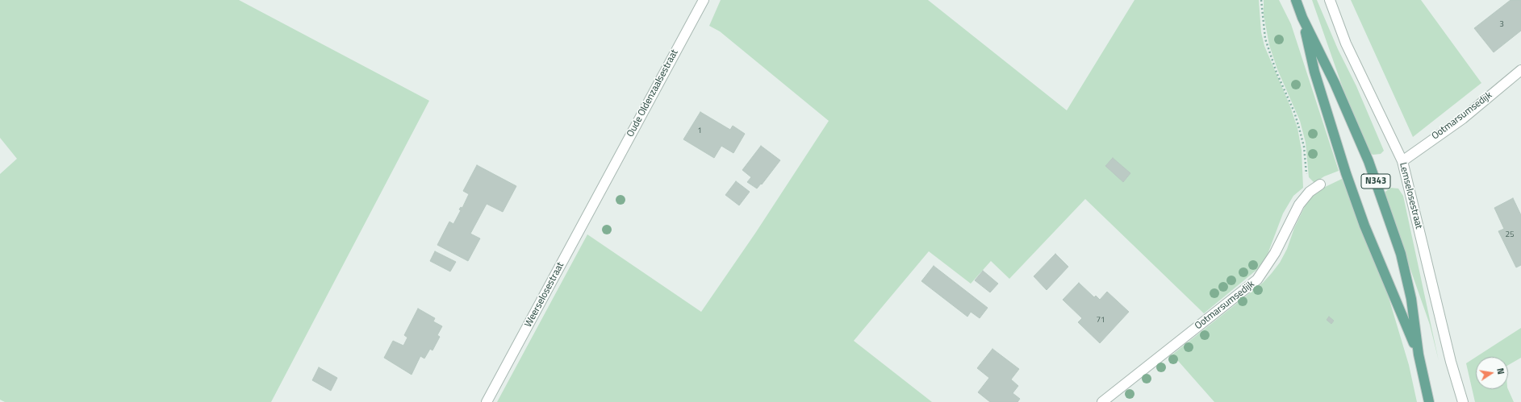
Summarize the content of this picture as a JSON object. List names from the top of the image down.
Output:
{
  "streets": {
    "main road": ["N343"],
    "street": [
      "Oude Oldenzaalsestraat",
      "Ootmarsumsedijk",
      "Lemselosestraat",
      "Weerselosestraat"
    ]
  },
  "crossings": [
    ["Oude Oldenzaalsestraat", "Weerselosestraat"],
    ["Ootmarsumsedijk", "Lemselosestraat"]
  ],
  "house_numbers": [
    "3",
    "1",
    "25",
    "71"
  ],
  "north": "right"
}
